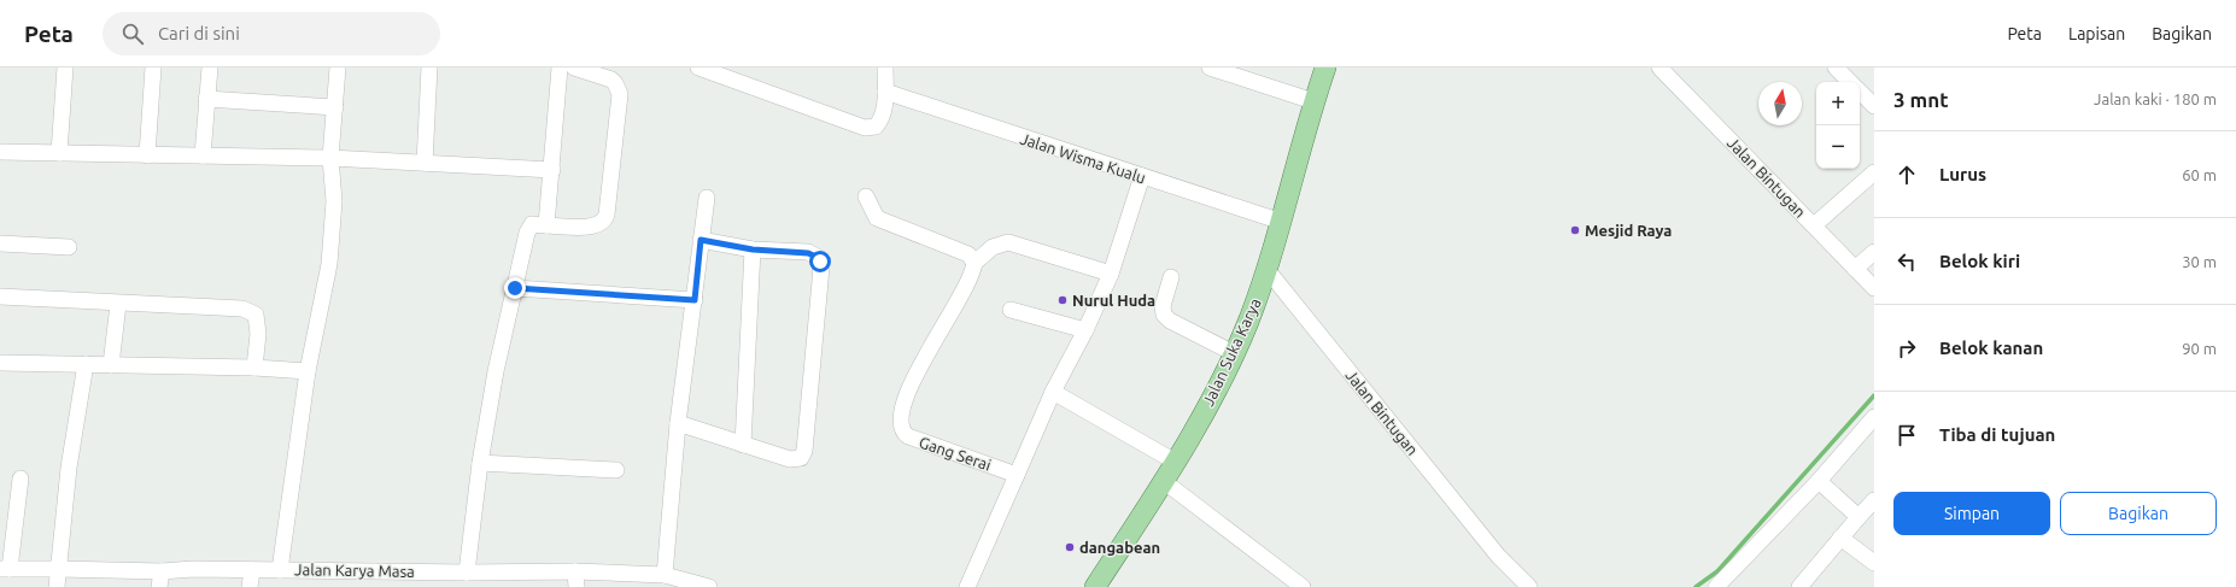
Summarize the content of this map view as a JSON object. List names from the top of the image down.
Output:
{
  "streets": {
    "main road": ["Jalan Suka Karya"],
    "street": [
      "Jalan Wisma Kualu",
      "Jalan Bintugan",
      "Gang Serai",
      "Jalan Karya Masa"
    ]
  },
  "crossings": [
    ["Jalan Wisma Kualu", "Jalan Suka Karya"],
    ["Jalan Bintugan", "Jalan Suka Karya"]
  ],
  "places": ["Mesjid Raya", "Nurul Huda", "dangabean"],
  "north": "top",
  "page": {
    "header": "Peta",
    "search": "Cari di sini",
    "nav": ["Peta", "Lapisan", "Bagikan"],
    "heading": ["3 mnt", "Jalan kaki · 180 m"],
    "map_buttons": ["+", "−"],
    "list": [
      ["Lurus", "60 m"],
      ["Belok kiri", "30 m"],
      ["Belok kanan", "90 m"],
      "Tiba di tujuan"
    ],
    "buttons": ["Simpan", "Bagikan"]
  }
}
